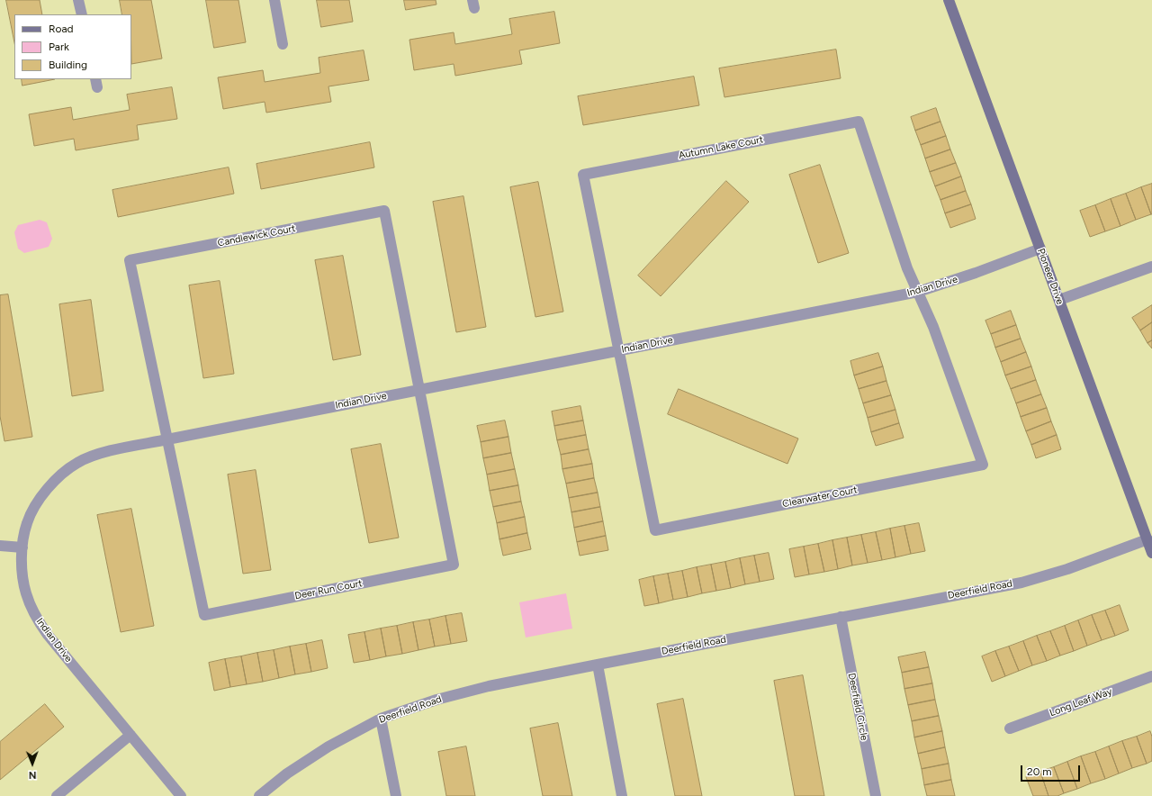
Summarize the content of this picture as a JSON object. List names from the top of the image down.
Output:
{
  "streets": {
    "street": [
      "Autumn Lake Court",
      "Candlewick Court",
      "Pioneer Drive",
      "Indian Drive",
      "Clearwater Court",
      "Deer Run Court",
      "Deerfield Road",
      "Long Leaf Way",
      "Deerfield Circle"
    ]
  },
  "crossings": [
    ["Autumn Lake Court", "Indian Drive"],
    ["Autumn Lake Court", "Clearwater Court"],
    ["Candlewick Court", "Indian Drive"],
    ["Candlewick Court", "Deer Run Court"],
    ["Pioneer Drive", "Indian Drive"],
    ["Pioneer Drive", "Deerfield Road"],
    ["Indian Drive", "Clearwater Court"],
    ["Indian Drive", "Deer Run Court"],
    ["Deerfield Road", "Deerfield Circle"]
  ],
  "legend": ["Road", "Park", "Building"],
  "scale_bar": "20 m",
  "north": "bottom"
}
